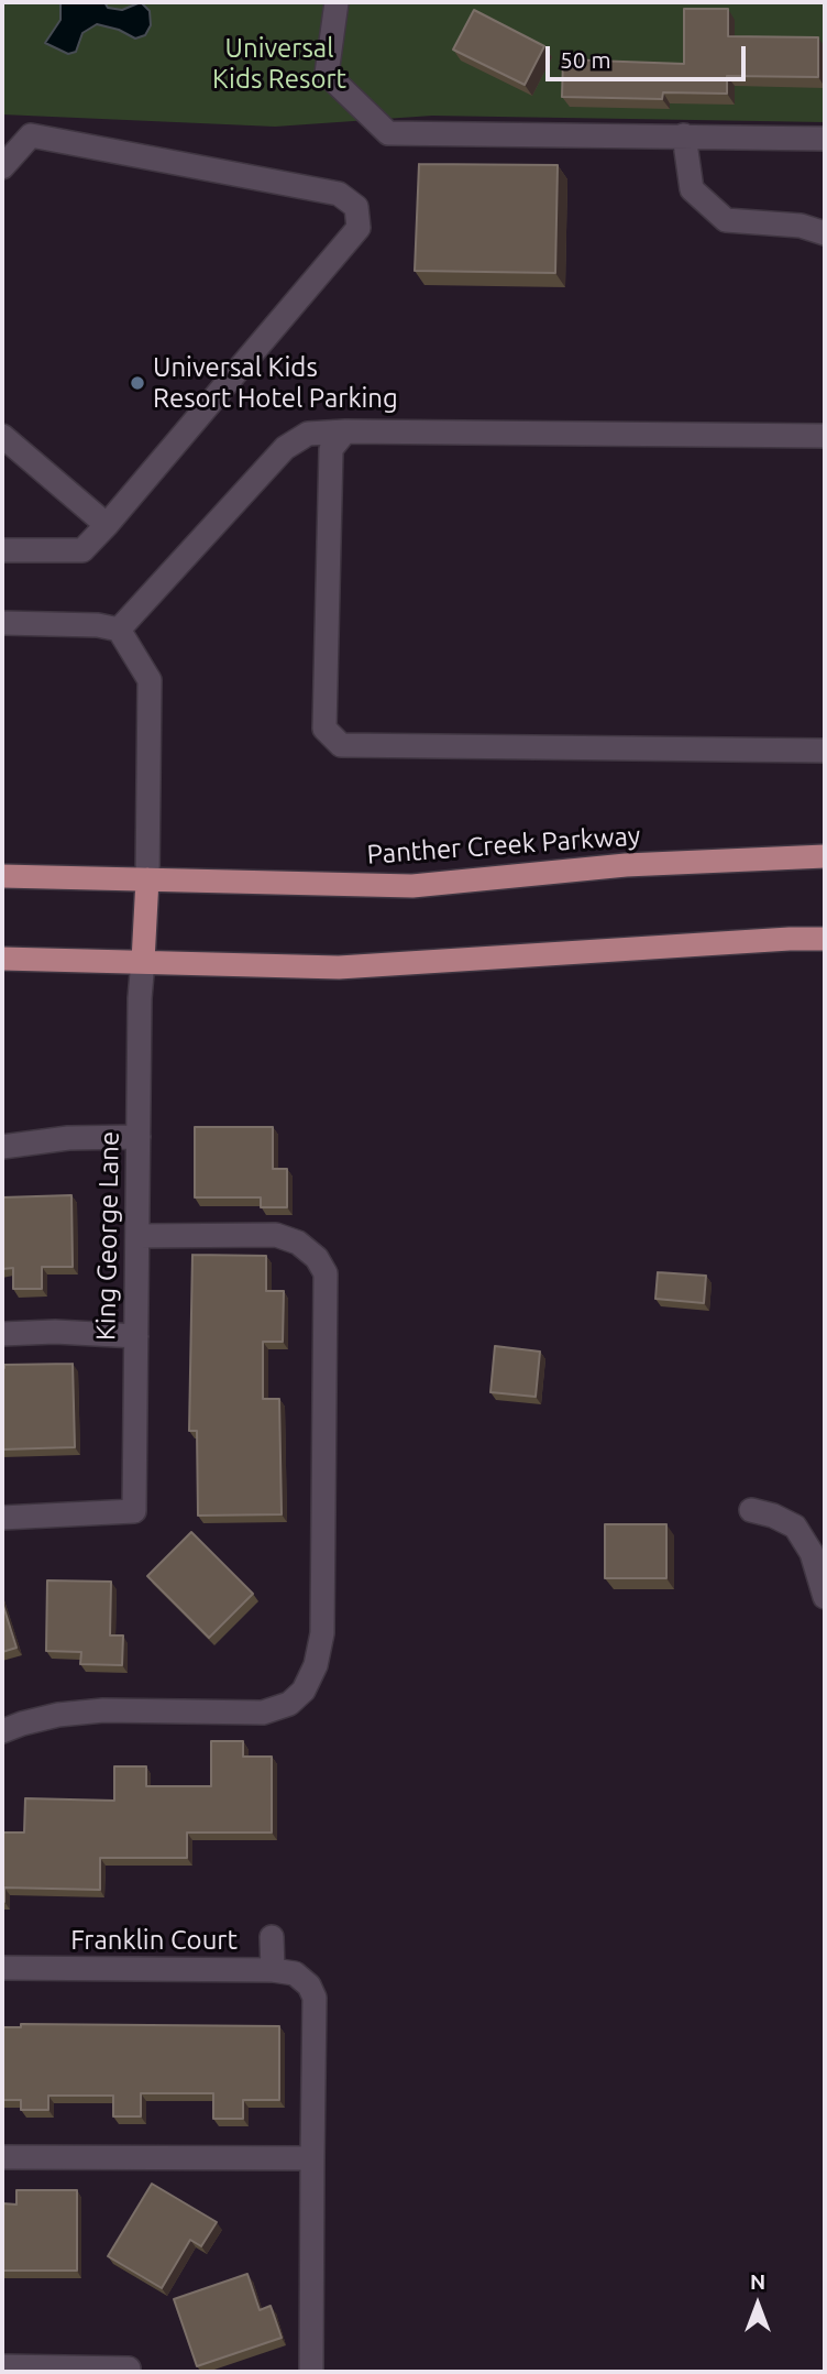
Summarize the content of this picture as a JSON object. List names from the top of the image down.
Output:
{
  "streets": {
    "main road": ["Panther Creek Parkway"],
    "street": ["King George Lane", "Franklin Court"]
  },
  "parks": ["Universal Kids Resort"],
  "places": ["Universal Kids Resort Hotel Parking"],
  "scale_bar": "50 m",
  "north": "top"
}
